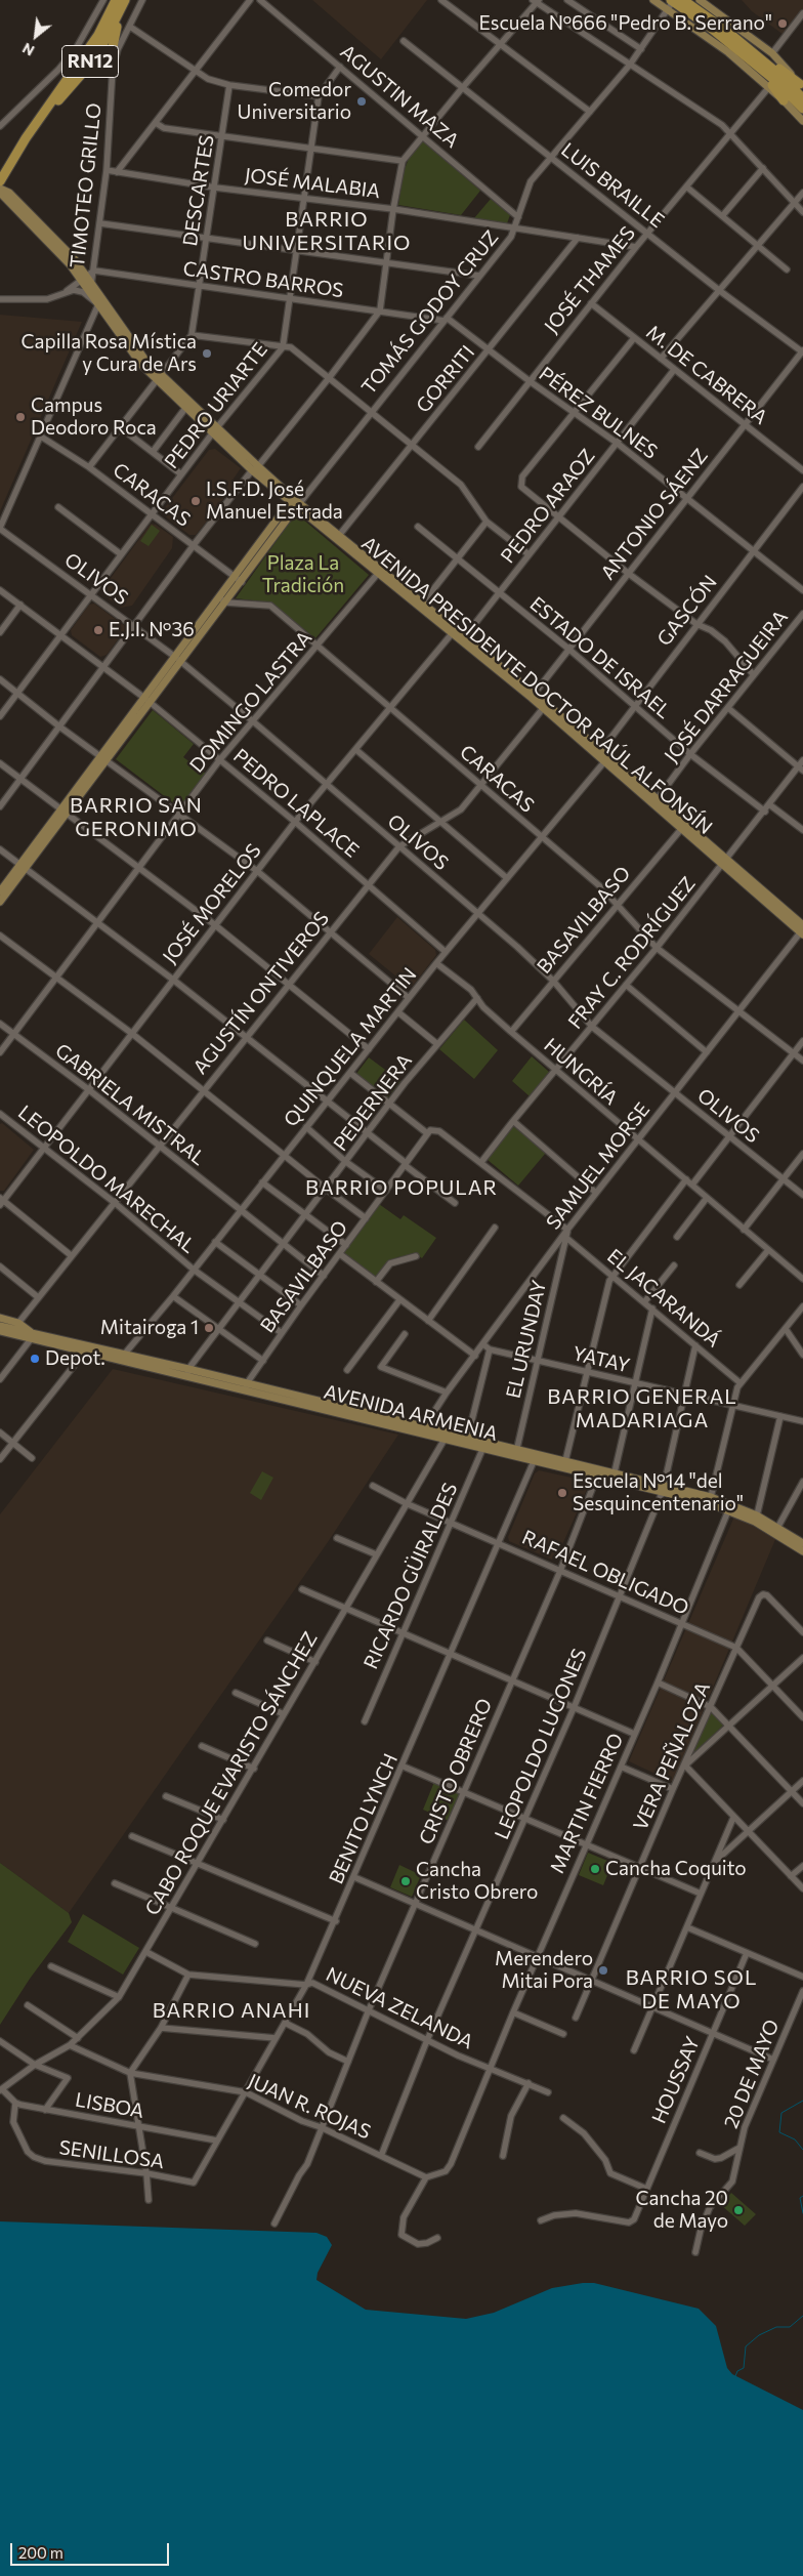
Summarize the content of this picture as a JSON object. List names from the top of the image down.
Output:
{
  "streets": {
    "highway": ["RN12"],
    "main road": ["AVENIDA PRESIDENTE DOCTOR RAÚL ALFONSÍN", "AVENIDA ARMENIA"],
    "street": [
      "AGUSTIN MAZA",
      "JOSÉ MALABIA",
      "TIMOTEO GRILLO",
      "LUIS BRAILLE",
      "DESCARTES",
      "CASTRO BARROS",
      "JOSÉ THAMES",
      "TOMÁS GODOY CRUZ",
      "M. DE CABRERA",
      "GORRITI",
      "PEDRO URIARTE",
      "PÉREZ BULNES",
      "CARACAS",
      "PEDRO ARAOZ",
      "ANTONIO SÁENZ",
      "OLIVOS",
      "GASCÓN",
      "ESTADO DE ISRAEL",
      "JOSÉ DARRAGUEIRA",
      "DOMINGO LASTRA",
      "PEDRO LAPLACE",
      "JOSÉ MORELOS",
      "BASAVILBASO",
      "FRAY C. RODRÍGUEZ",
      "AGUSTÍN ONTIVEROS",
      "QUINQUELA MARTIN",
      "HUNGRÍA",
      "PEDERNERA",
      "GABRIELA MISTRAL",
      "SAMUEL MORSE",
      "LEOPOLDO MARECHAL",
      "EL JACARANDÁ",
      "EL URUNDAY",
      "YATAY",
      "RAFAEL OBLIGADO",
      "RICARDO GÜIRALDES",
      "LEOPOLDO LUGONES",
      "VERA PEÑALOZA",
      "CRISTO OBRERO",
      "CABO ROQUE EVARISTO SÁNCHEZ",
      "MARTIN FIERRO",
      "BENITO LYNCH",
      "NUEVA ZELANDA",
      "20 DE MAYO",
      "HOUSSAY",
      "LISBOA",
      "JUAN R. ROJAS",
      "SENILLOSA"
    ]
  },
  "crossings": [
    ["AGUSTIN MAZA", "TOMÁS GODOY CRUZ"],
    ["AGUSTIN MAZA", "PEDRO URIARTE"],
    ["JOSÉ MALABIA", "TIMOTEO GRILLO"],
    ["JOSÉ MALABIA", "DESCARTES"],
    ["JOSÉ MALABIA", "JOSÉ THAMES"],
    ["JOSÉ MALABIA", "TOMÁS GODOY CRUZ"],
    ["JOSÉ MALABIA", "GORRITI"],
    ["JOSÉ MALABIA", "PEDRO URIARTE"],
    ["TIMOTEO GRILLO", "CASTRO BARROS"],
    ["TIMOTEO GRILLO", "AVENIDA PRESIDENTE DOCTOR RAÚL ALFONSÍN"],
    ["LUIS BRAILLE", "JOSÉ THAMES"],
    ["LUIS BRAILLE", "TOMÁS GODOY CRUZ"],
    ["LUIS BRAILLE", "ANTONIO SÁENZ"],
    ["DESCARTES", "CASTRO BARROS"],
    ["CASTRO BARROS", "TOMÁS GODOY CRUZ"],
    ["CASTRO BARROS", "PEDRO URIARTE"],
    ["CASTRO BARROS", "PÉREZ BULNES"],
    ["JOSÉ THAMES", "M. DE CABRERA"],
    ["JOSÉ THAMES", "PÉREZ BULNES"],
    ["TOMÁS GODOY CRUZ", "PÉREZ BULNES"],
    ["TOMÁS GODOY CRUZ", "AVENIDA PRESIDENTE DOCTOR RAÚL ALFONSÍN"],
    ["M. DE CABRERA", "PEDRO ARAOZ"],
    ["M. DE CABRERA", "ANTONIO SÁENZ"],
    ["GORRITI", "PÉREZ BULNES"],
    ["GORRITI", "AVENIDA PRESIDENTE DOCTOR RAÚL ALFONSÍN"],
    ["PEDRO URIARTE", "CARACAS"],
    ["PEDRO URIARTE", "OLIVOS"],
    ["PEDRO URIARTE", "AVENIDA PRESIDENTE DOCTOR RAÚL ALFONSÍN"],
    ["PEDRO URIARTE", "PEDRO LAPLACE"],
    ["PÉREZ BULNES", "PEDRO ARAOZ"],
    ["PÉREZ BULNES", "ANTONIO SÁENZ"],
    ["PÉREZ BULNES", "GASCÓN"],
    ["CARACAS", "DOMINGO LASTRA"],
    ["CARACAS", "JOSÉ MORELOS"],
    ["CARACAS", "BASAVILBASO"],
    ["CARACAS", "FRAY C. RODRÍGUEZ"],
    ["CARACAS", "AGUSTÍN ONTIVEROS"],
    ["CARACAS", "QUINQUELA MARTIN"],
    ["CARACAS", "SAMUEL MORSE"],
    ["PEDRO ARAOZ", "ESTADO DE ISRAEL"],
    ["PEDRO ARAOZ", "AVENIDA PRESIDENTE DOCTOR RAÚL ALFONSÍN"],
    ["ANTONIO SÁENZ", "ESTADO DE ISRAEL"],
    ["ANTONIO SÁENZ", "AVENIDA PRESIDENTE DOCTOR RAÚL ALFONSÍN"],
    ["OLIVOS", "DOMINGO LASTRA"],
    ["OLIVOS", "JOSÉ MORELOS"],
    ["OLIVOS", "BASAVILBASO"],
    ["OLIVOS", "FRAY C. RODRÍGUEZ"],
    ["OLIVOS", "AGUSTÍN ONTIVEROS"],
    ["OLIVOS", "QUINQUELA MARTIN"],
    ["OLIVOS", "SAMUEL MORSE"],
    ["GASCÓN", "ESTADO DE ISRAEL"],
    ["GASCÓN", "AVENIDA PRESIDENTE DOCTOR RAÚL ALFONSÍN"],
    ["ESTADO DE ISRAEL", "JOSÉ DARRAGUEIRA"],
    ["ESTADO DE ISRAEL", "FRAY C. RODRÍGUEZ"],
    ["AVENIDA PRESIDENTE DOCTOR RAÚL ALFONSÍN", "JOSÉ DARRAGUEIRA"],
    ["AVENIDA PRESIDENTE DOCTOR RAÚL ALFONSÍN", "DOMINGO LASTRA"],
    ["AVENIDA PRESIDENTE DOCTOR RAÚL ALFONSÍN", "JOSÉ MORELOS"],
    ["AVENIDA PRESIDENTE DOCTOR RAÚL ALFONSÍN", "BASAVILBASO"],
    ["AVENIDA PRESIDENTE DOCTOR RAÚL ALFONSÍN", "FRAY C. RODRÍGUEZ"],
    ["AVENIDA PRESIDENTE DOCTOR RAÚL ALFONSÍN", "AGUSTÍN ONTIVEROS"],
    ["AVENIDA PRESIDENTE DOCTOR RAÚL ALFONSÍN", "QUINQUELA MARTIN"],
    ["AVENIDA PRESIDENTE DOCTOR RAÚL ALFONSÍN", "SAMUEL MORSE"],
    ["DOMINGO LASTRA", "PEDRO LAPLACE"],
    ["DOMINGO LASTRA", "GABRIELA MISTRAL"],
    ["PEDRO LAPLACE", "JOSÉ MORELOS"],
    ["PEDRO LAPLACE", "AGUSTÍN ONTIVEROS"],
    ["PEDRO LAPLACE", "QUINQUELA MARTIN"],
    ["JOSÉ MORELOS", "GABRIELA MISTRAL"],
    ["JOSÉ MORELOS", "LEOPOLDO MARECHAL"],
    ["BASAVILBASO", "HUNGRÍA"],
    ["BASAVILBASO", "GABRIELA MISTRAL"],
    ["BASAVILBASO", "LEOPOLDO MARECHAL"],
    ["BASAVILBASO", "AVENIDA ARMENIA"],
    ["FRAY C. RODRÍGUEZ", "HUNGRÍA"],
    ["AGUSTÍN ONTIVEROS", "GABRIELA MISTRAL"],
    ["AGUSTÍN ONTIVEROS", "LEOPOLDO MARECHAL"],
    ["QUINQUELA MARTIN", "HUNGRÍA"],
    ["QUINQUELA MARTIN", "GABRIELA MISTRAL"],
    ["QUINQUELA MARTIN", "LEOPOLDO MARECHAL"],
    ["QUINQUELA MARTIN", "AVENIDA ARMENIA"],
    ["HUNGRÍA", "PEDERNERA"],
    ["HUNGRÍA", "SAMUEL MORSE"],
    ["PEDERNERA", "GABRIELA MISTRAL"],
    ["PEDERNERA", "LEOPOLDO MARECHAL"],
    ["PEDERNERA", "AVENIDA ARMENIA"],
    ["SAMUEL MORSE", "EL URUNDAY"],
    ["SAMUEL MORSE", "YATAY"],
    ["SAMUEL MORSE", "AVENIDA ARMENIA"],
    ["EL JACARANDÁ", "EL URUNDAY"],
    ["EL JACARANDÁ", "LEOPOLDO LUGONES"],
    ["EL URUNDAY", "YATAY"],
    ["EL URUNDAY", "AVENIDA ARMENIA"],
    ["YATAY", "LEOPOLDO LUGONES"],
    ["AVENIDA ARMENIA", "RICARDO GÜIRALDES"],
    ["AVENIDA ARMENIA", "LEOPOLDO LUGONES"],
    ["AVENIDA ARMENIA", "CRISTO OBRERO"],
    ["AVENIDA ARMENIA", "CABO ROQUE EVARISTO SÁNCHEZ"],
    ["AVENIDA ARMENIA", "MARTIN FIERRO"],
    ["AVENIDA ARMENIA", "BENITO LYNCH"],
    ["RAFAEL OBLIGADO", "RICARDO GÜIRALDES"],
    ["RAFAEL OBLIGADO", "LEOPOLDO LUGONES"],
    ["RAFAEL OBLIGADO", "VERA PEÑALOZA"],
    ["RAFAEL OBLIGADO", "CRISTO OBRERO"],
    ["RAFAEL OBLIGADO", "CABO ROQUE EVARISTO SÁNCHEZ"],
    ["RAFAEL OBLIGADO", "MARTIN FIERRO"],
    ["RAFAEL OBLIGADO", "BENITO LYNCH"],
    ["LEOPOLDO LUGONES", "NUEVA ZELANDA"],
    ["LEOPOLDO LUGONES", "JUAN R. ROJAS"],
    ["CRISTO OBRERO", "NUEVA ZELANDA"],
    ["CRISTO OBRERO", "JUAN R. ROJAS"],
    ["CABO ROQUE EVARISTO SÁNCHEZ", "NUEVA ZELANDA"],
    ["CABO ROQUE EVARISTO SÁNCHEZ", "JUAN R. ROJAS"],
    ["MARTIN FIERRO", "NUEVA ZELANDA"],
    ["MARTIN FIERRO", "JUAN R. ROJAS"],
    ["BENITO LYNCH", "NUEVA ZELANDA"],
    ["BENITO LYNCH", "LISBOA"],
    ["BENITO LYNCH", "JUAN R. ROJAS"],
    ["BENITO LYNCH", "SENILLOSA"],
    ["LISBOA", "SENILLOSA"]
  ],
  "districts": [
    "BARRIO UNIVERSITARIO",
    "BARRIO SAN GERONIMO",
    "BARRIO POPULAR",
    "BARRIO GENERAL MADARIAGA",
    "BARRIO SOL DE MAYO",
    "BARRIO ANAHI"
  ],
  "parks": ["Plaza La Tradición"],
  "places": [
    "Escuela Nº666 \"Pedro B. Serrano\"",
    "Comedor Universitario",
    "Capilla Rosa Mística y Cura de Ars",
    "Campus Deodoro Roca",
    "I.S.F.D. José Manuel Estrada",
    "E.J.I. Nº36",
    "Mitairoga 1",
    "Depot.",
    "Escuela Nº14 \"del Sesquincentenario\"",
    "Cancha Coquito",
    "Cancha Cristo Obrero",
    "Merendero Mitai Pora",
    "Cancha 20 de Mayo"
  ],
  "scale_bar": "200 m",
  "north": "bottom left"
}
